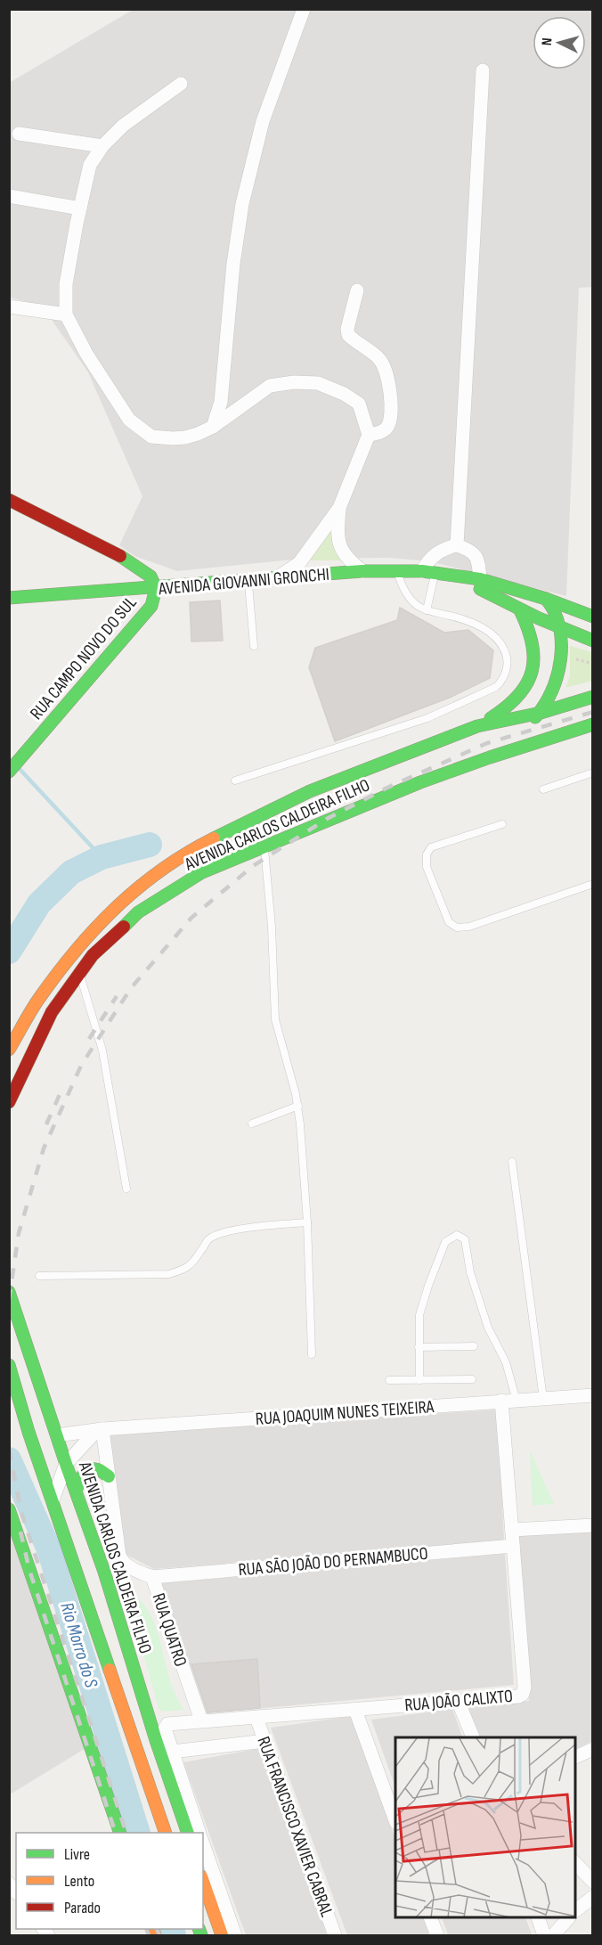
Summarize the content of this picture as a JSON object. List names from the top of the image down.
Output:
{
  "streets": {
    "main road": ["AVENIDA GIOVANNI GRONCHI", "RUA CAMPO NOVO DO SUL", "AVENIDA CARLOS CALDEIRA FILHO"],
    "street": [
      "RUA JOAQUIM NUNES TEIXEIRA",
      "RUA SÃO JOÃO DO PERNAMBUCO",
      "RUA QUATRO",
      "RUA JOÃO CALIXTO",
      "RUA FRANCISCO XAVIER CABRAL"
    ]
  },
  "crossings": [
    ["AVENIDA GIOVANNI GRONCHI", "RUA CAMPO NOVO DO SUL"],
    ["AVENIDA CARLOS CALDEIRA FILHO", "RUA JOAQUIM NUNES TEIXEIRA"],
    ["RUA JOAQUIM NUNES TEIXEIRA", "RUA QUATRO"],
    ["RUA JOAQUIM NUNES TEIXEIRA", "RUA JOÃO CALIXTO"],
    ["RUA SÃO JOÃO DO PERNAMBUCO", "RUA QUATRO"],
    ["RUA SÃO JOÃO DO PERNAMBUCO", "RUA JOÃO CALIXTO"],
    ["RUA QUATRO", "RUA JOÃO CALIXTO"],
    ["RUA JOÃO CALIXTO", "RUA FRANCISCO XAVIER CABRAL"]
  ],
  "water": ["Rio Morro do S"],
  "legend": ["Livre", "Lento", "Parado"],
  "north": "left"
}
